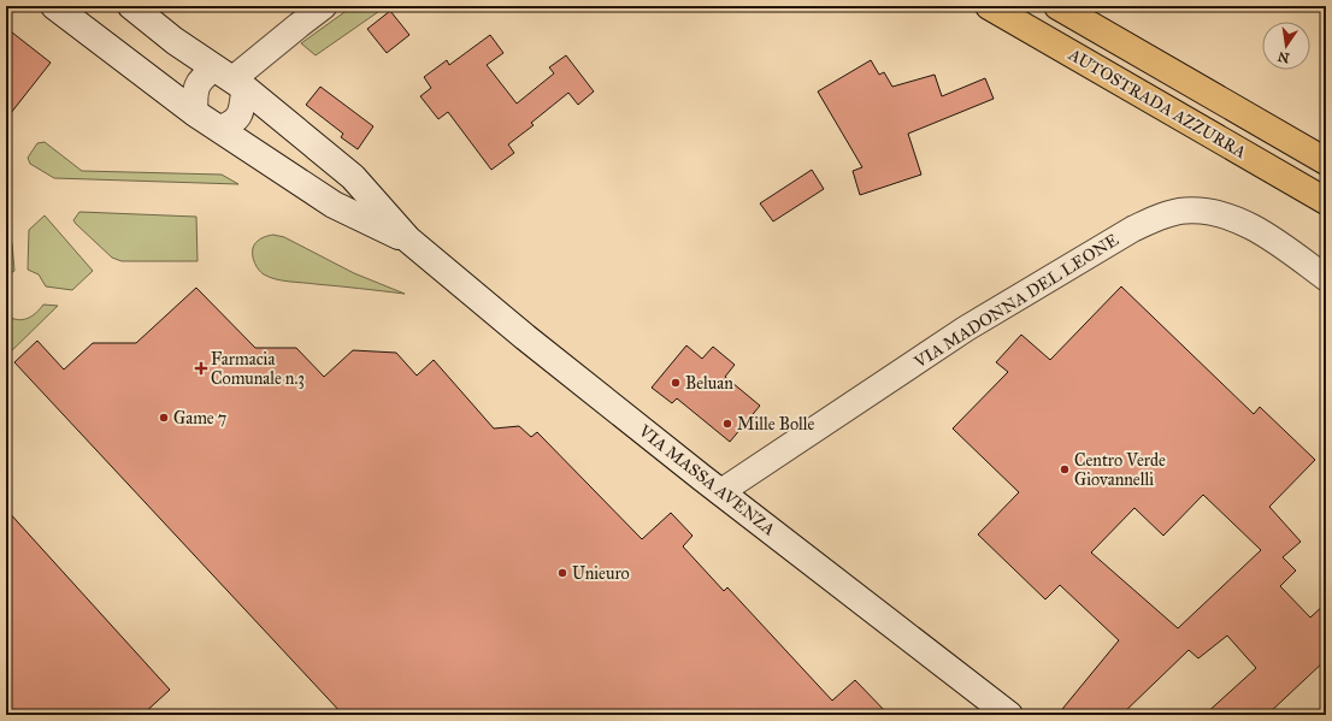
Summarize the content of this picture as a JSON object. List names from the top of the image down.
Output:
{
  "streets": {
    "highway": ["AUTOSTRADA AZZURRA"],
    "main road": ["VIA MASSA AVENZA"],
    "street": ["VIA MADONNA DEL LEONE"]
  },
  "crossings": [
    ["VIA MADONNA DEL LEONE", "VIA MASSA AVENZA"]
  ],
  "places": {
    "health": ["Farmacia Comunale n.3"],
    "other": [
      "Beluan",
      "Game 7",
      "Mille Bolle",
      "Centro Verde Giovannelli",
      "Unieuro"
    ]
  },
  "north": "bottom"
}
